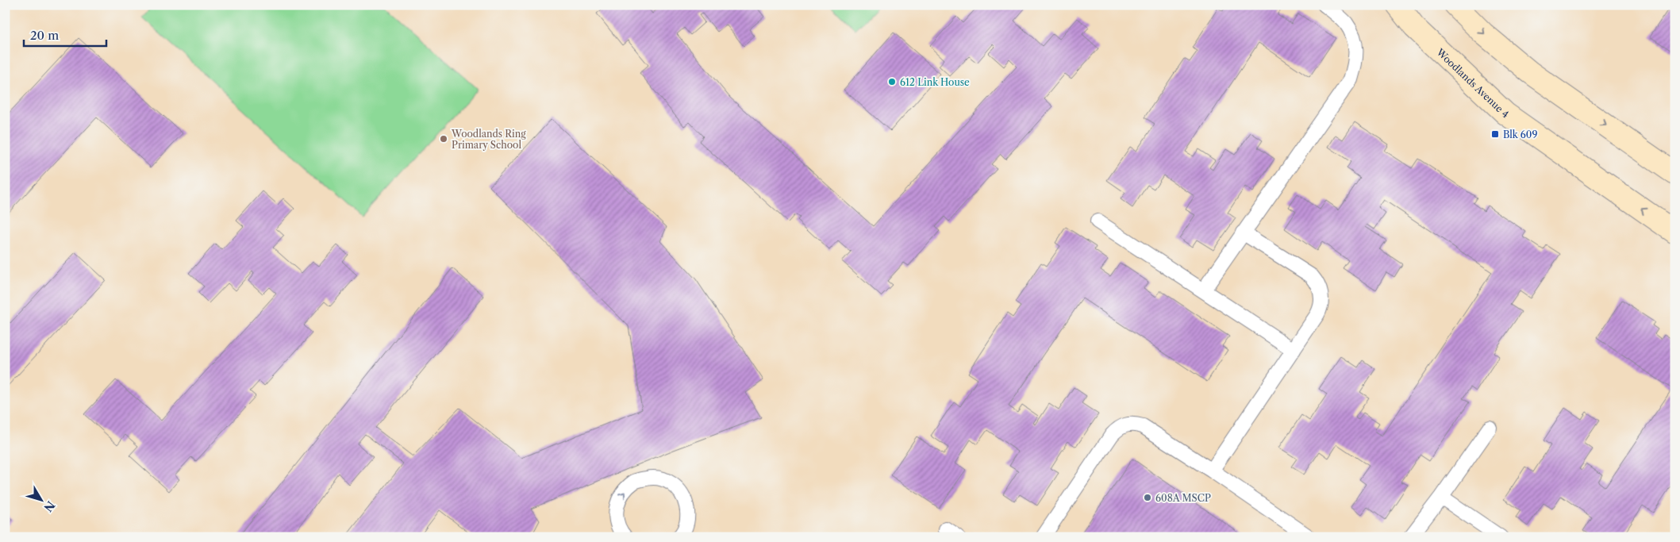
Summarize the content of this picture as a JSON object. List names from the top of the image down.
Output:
{
  "streets": {
    "main road": ["Woodlands Avenue 4"]
  },
  "places": {
    "other": ["612 Link House", "Woodlands Ring Primary School", "608A MSCP"],
    "transit": ["Blk 609"]
  },
  "scale_bar": "20 m",
  "north": "bottom right"
}
